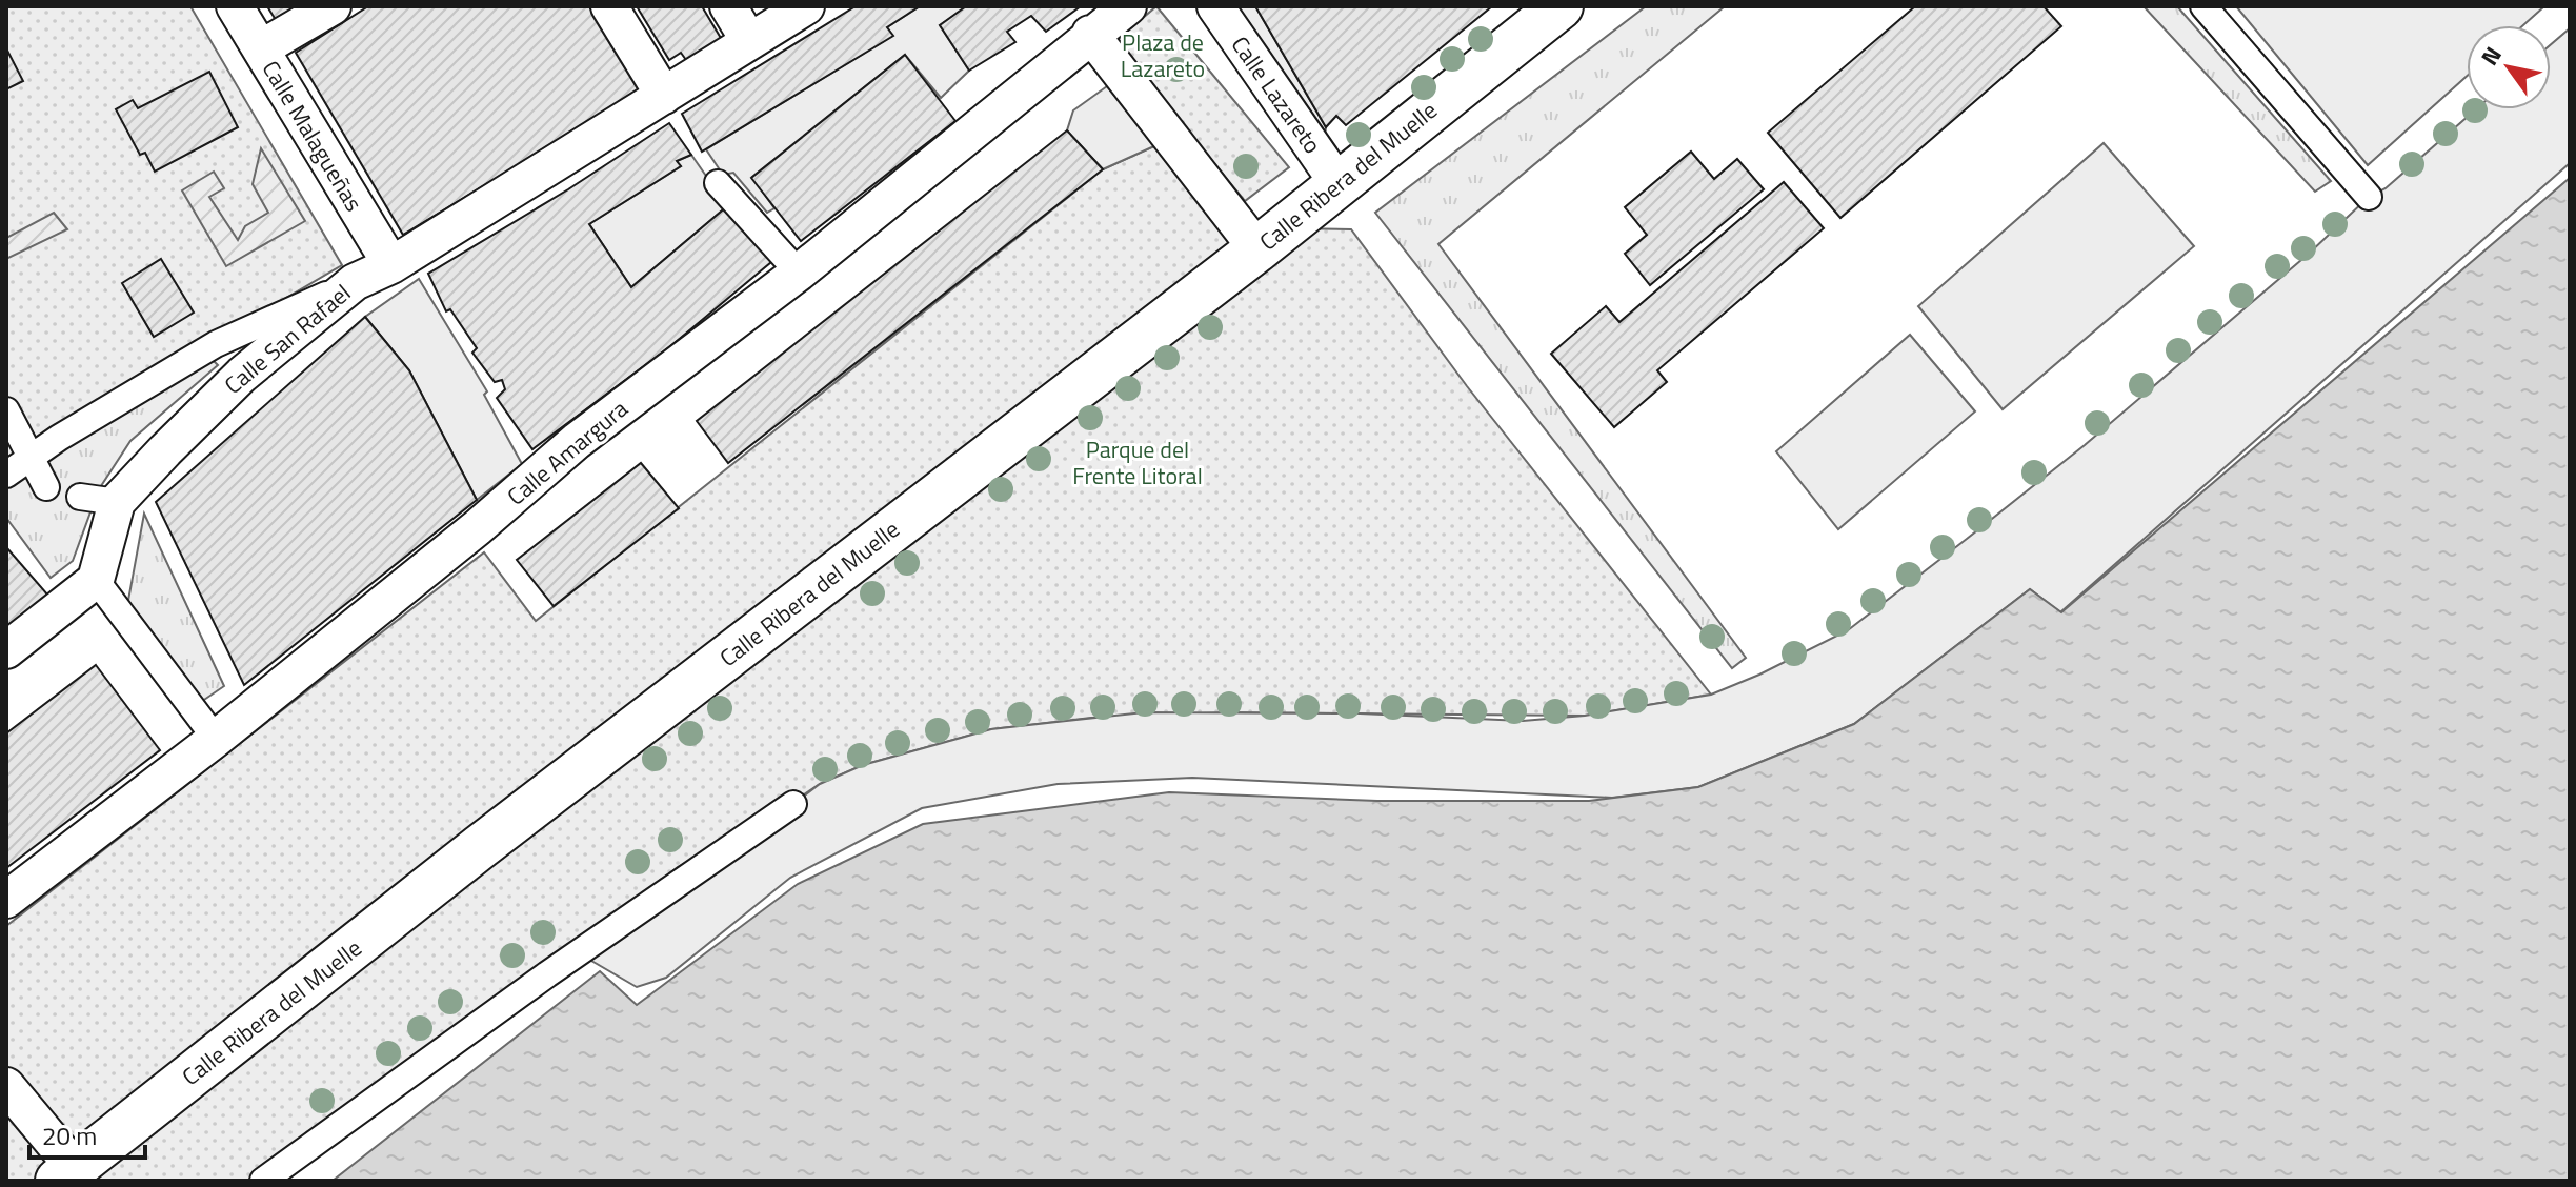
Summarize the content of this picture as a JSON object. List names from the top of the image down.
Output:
{
  "streets": {
    "street": [
      "Calle Lazareto",
      "Calle Malagueñas",
      "Calle Ribera del Muelle",
      "Calle San Rafael",
      "Calle Amargura"
    ]
  },
  "crossings": [
    ["Calle Lazareto", "Calle Ribera del Muelle"],
    ["Calle Malagueñas", "Calle San Rafael"]
  ],
  "parks": ["Plaza de Lazareto", "Parque del Frente Litoral"],
  "scale_bar": "20 m",
  "north": "top left"
}
